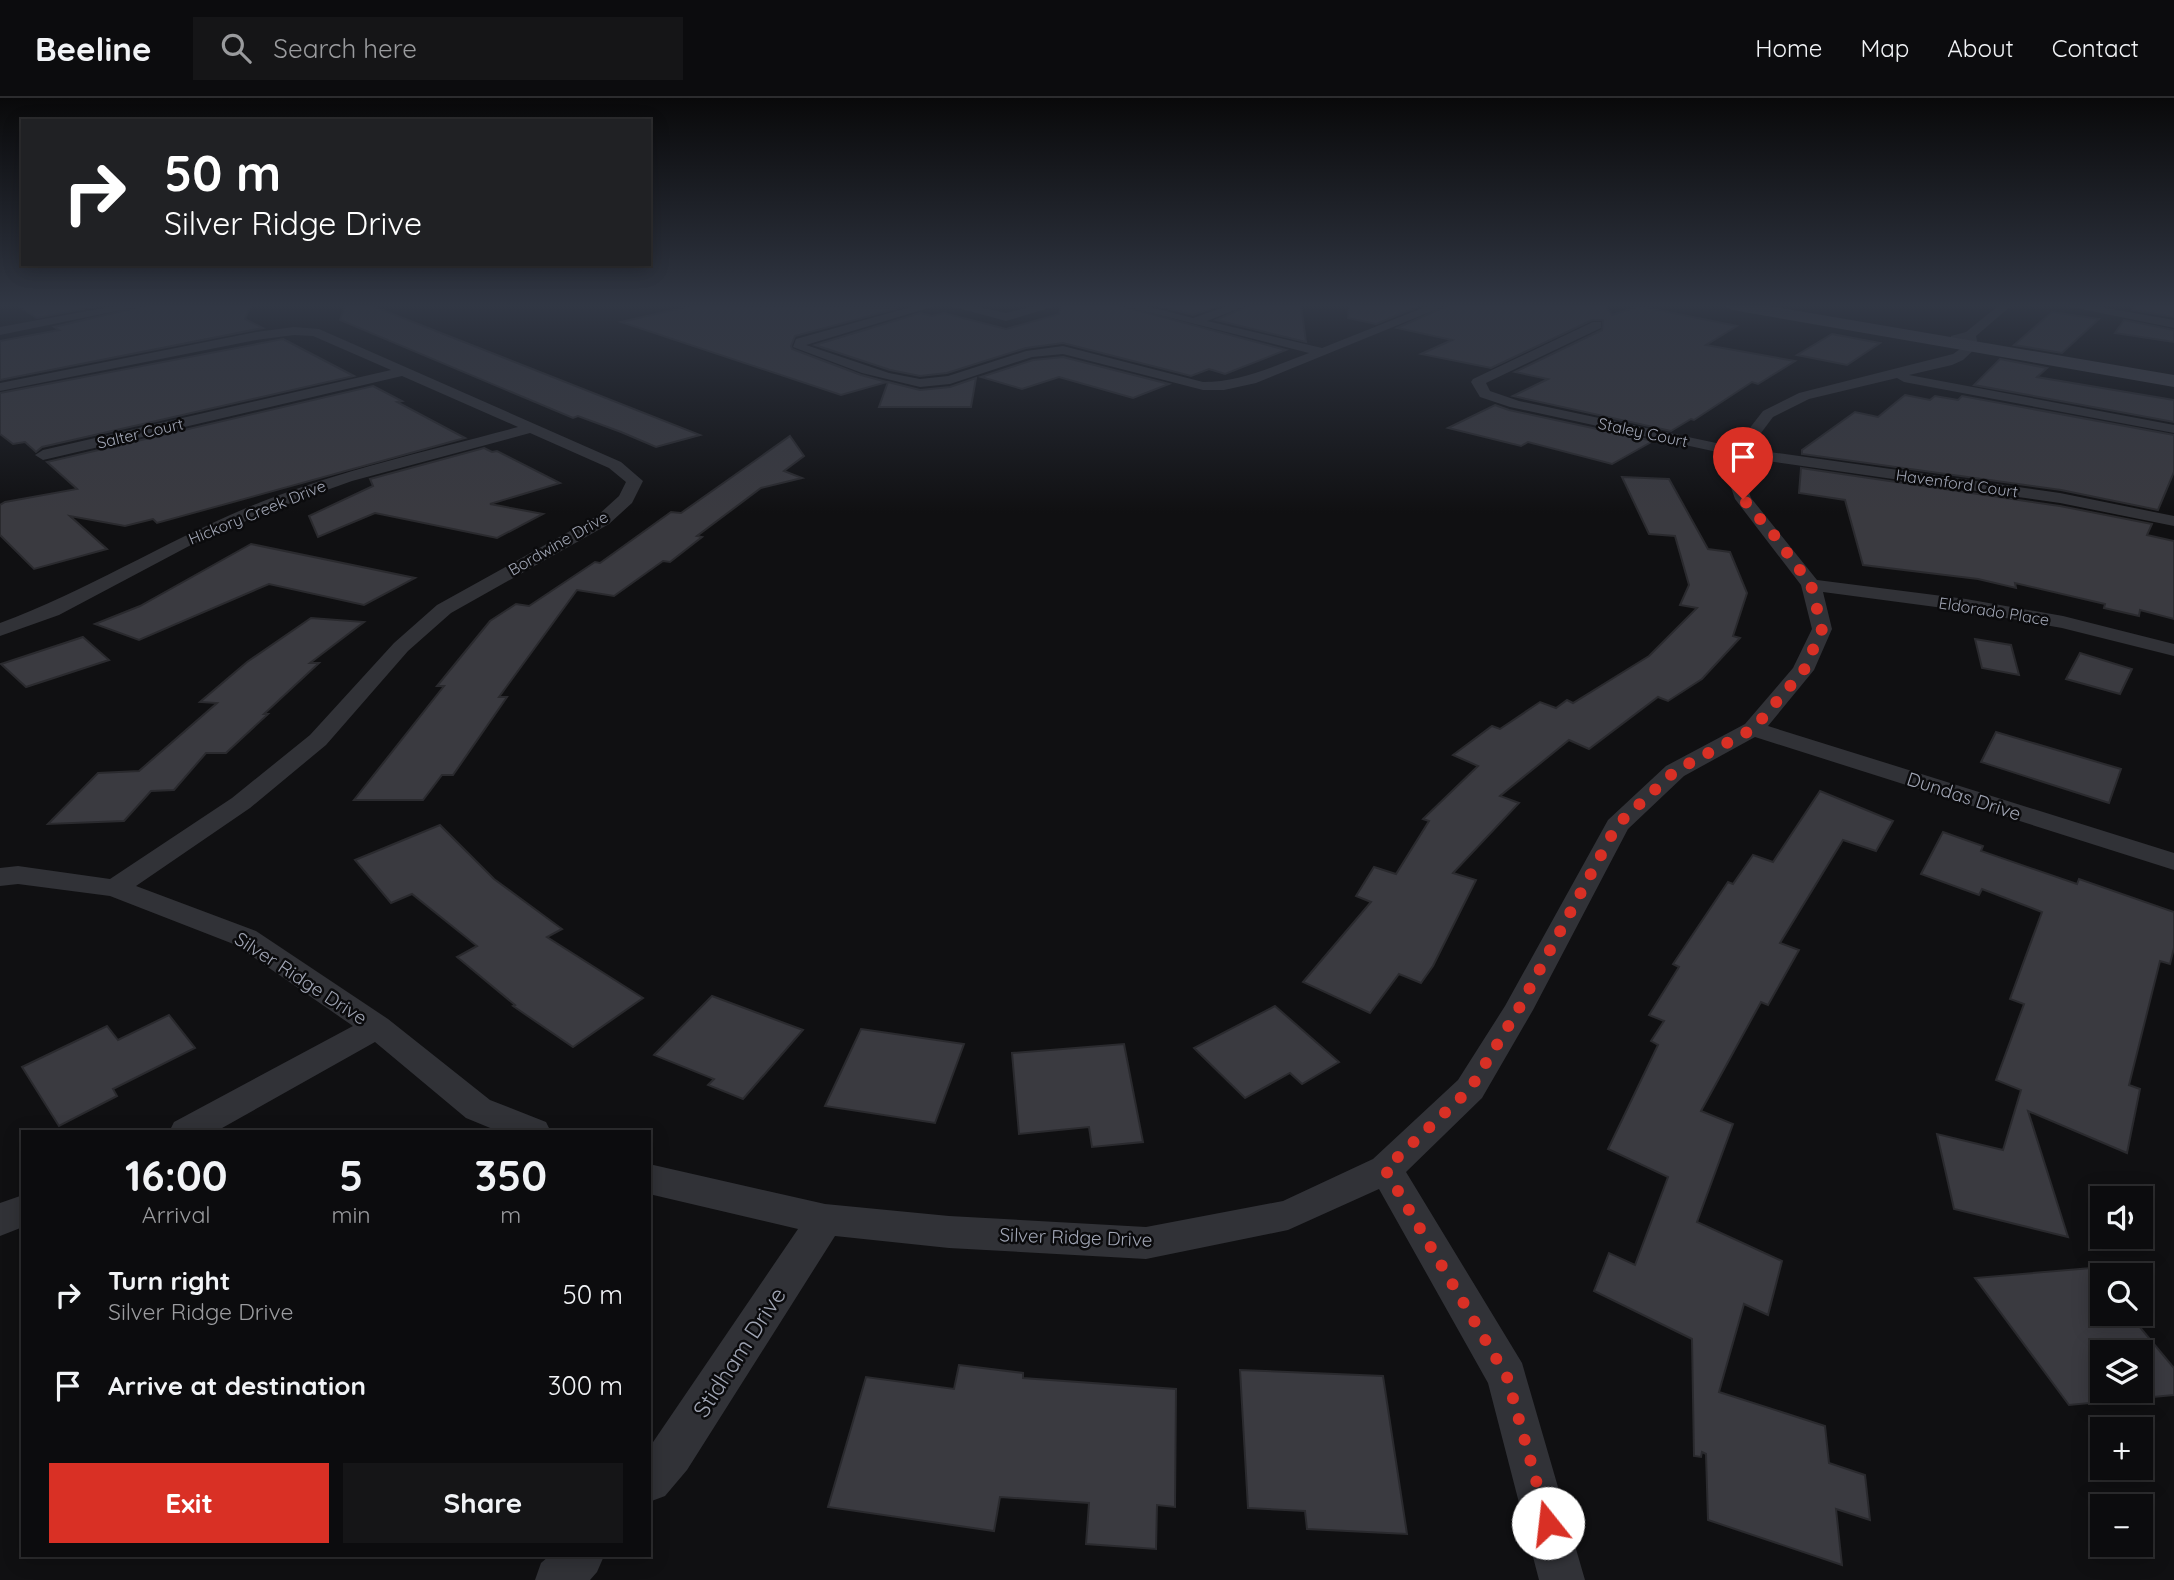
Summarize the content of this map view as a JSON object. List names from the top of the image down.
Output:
{
  "streets": {
    "street": [
      "Staley Court",
      "Salter Court",
      "Havenford Court",
      "Hickory Creek Drive",
      "Bordwine Drive",
      "Eldorado Place",
      "Dundas Drive",
      "Silver Ridge Drive",
      "Stidham Drive"
    ]
  },
  "crossings": [
    ["Staley Court", "Havenford Court"],
    ["Staley Court", "Silver Ridge Drive"],
    ["Havenford Court", "Silver Ridge Drive"],
    ["Hickory Creek Drive", "Bordwine Drive"],
    ["Bordwine Drive", "Silver Ridge Drive"],
    ["Eldorado Place", "Silver Ridge Drive"],
    ["Dundas Drive", "Silver Ridge Drive"],
    ["Silver Ridge Drive", "Stidham Drive"]
  ],
  "page": {
    "header": "Beeline",
    "search": "Search here",
    "nav": [
      "Home",
      "Map",
      "About",
      "Contact"
    ],
    "turn": ["50 m", "Silver Ridge Drive"],
    "eta": [
      "16:00",
      "Arrival",
      "5",
      "min",
      "350",
      "m"
    ],
    "map_buttons": ["+", "−"],
    "list": [
      {
        "name": "Turn right",
        "note": "Silver Ridge Drive",
        "value": "50 m"
      },
      {
        "name": "Arrive at destination",
        "value": "300 m"
      }
    ],
    "buttons": ["Exit", "Share"]
  }
}
